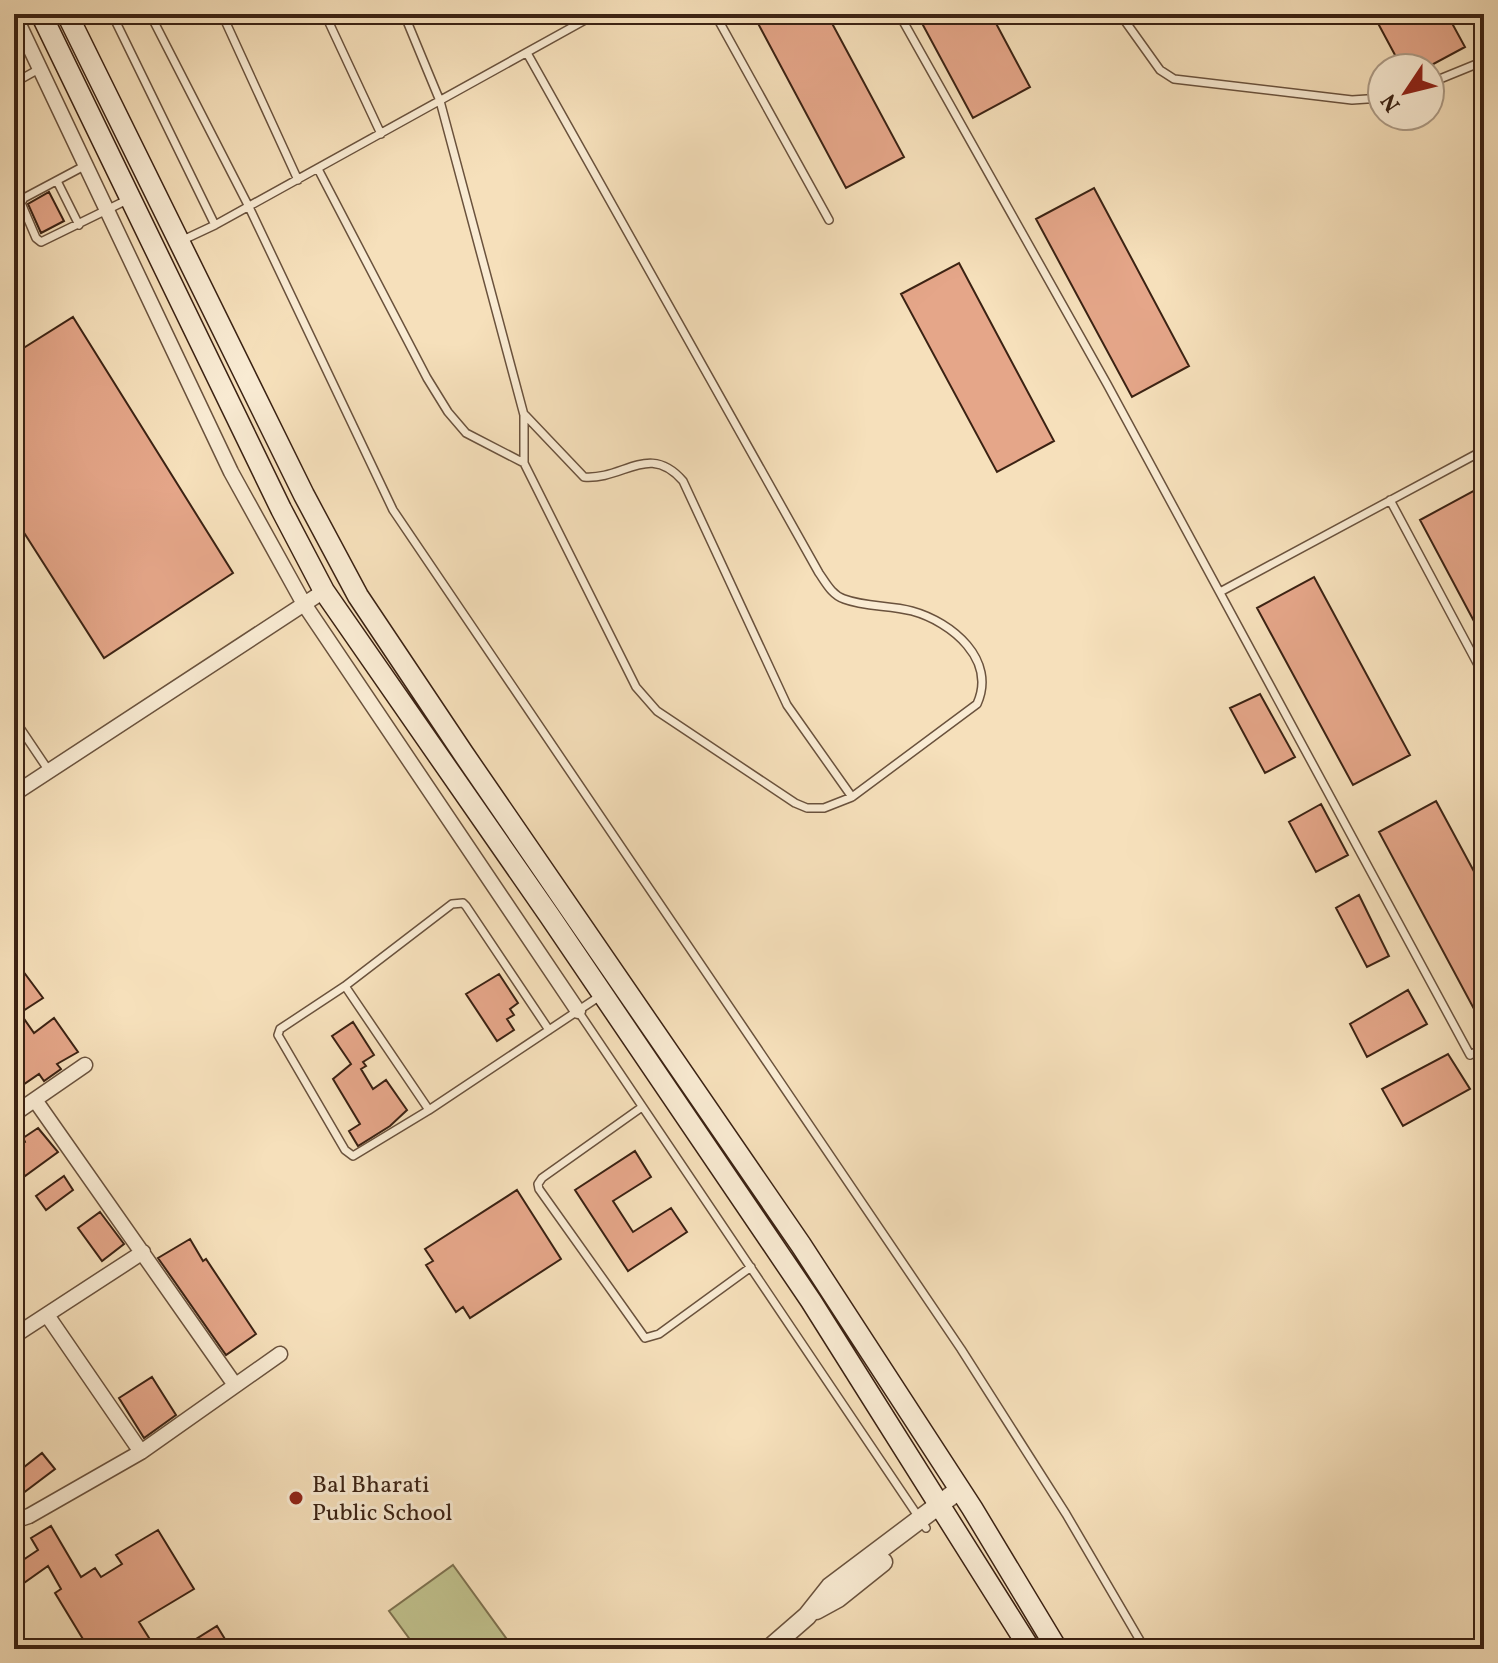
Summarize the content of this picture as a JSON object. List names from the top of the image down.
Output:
{
  "places": ["Bal Bharati Public School"],
  "north": "bottom left"
}
